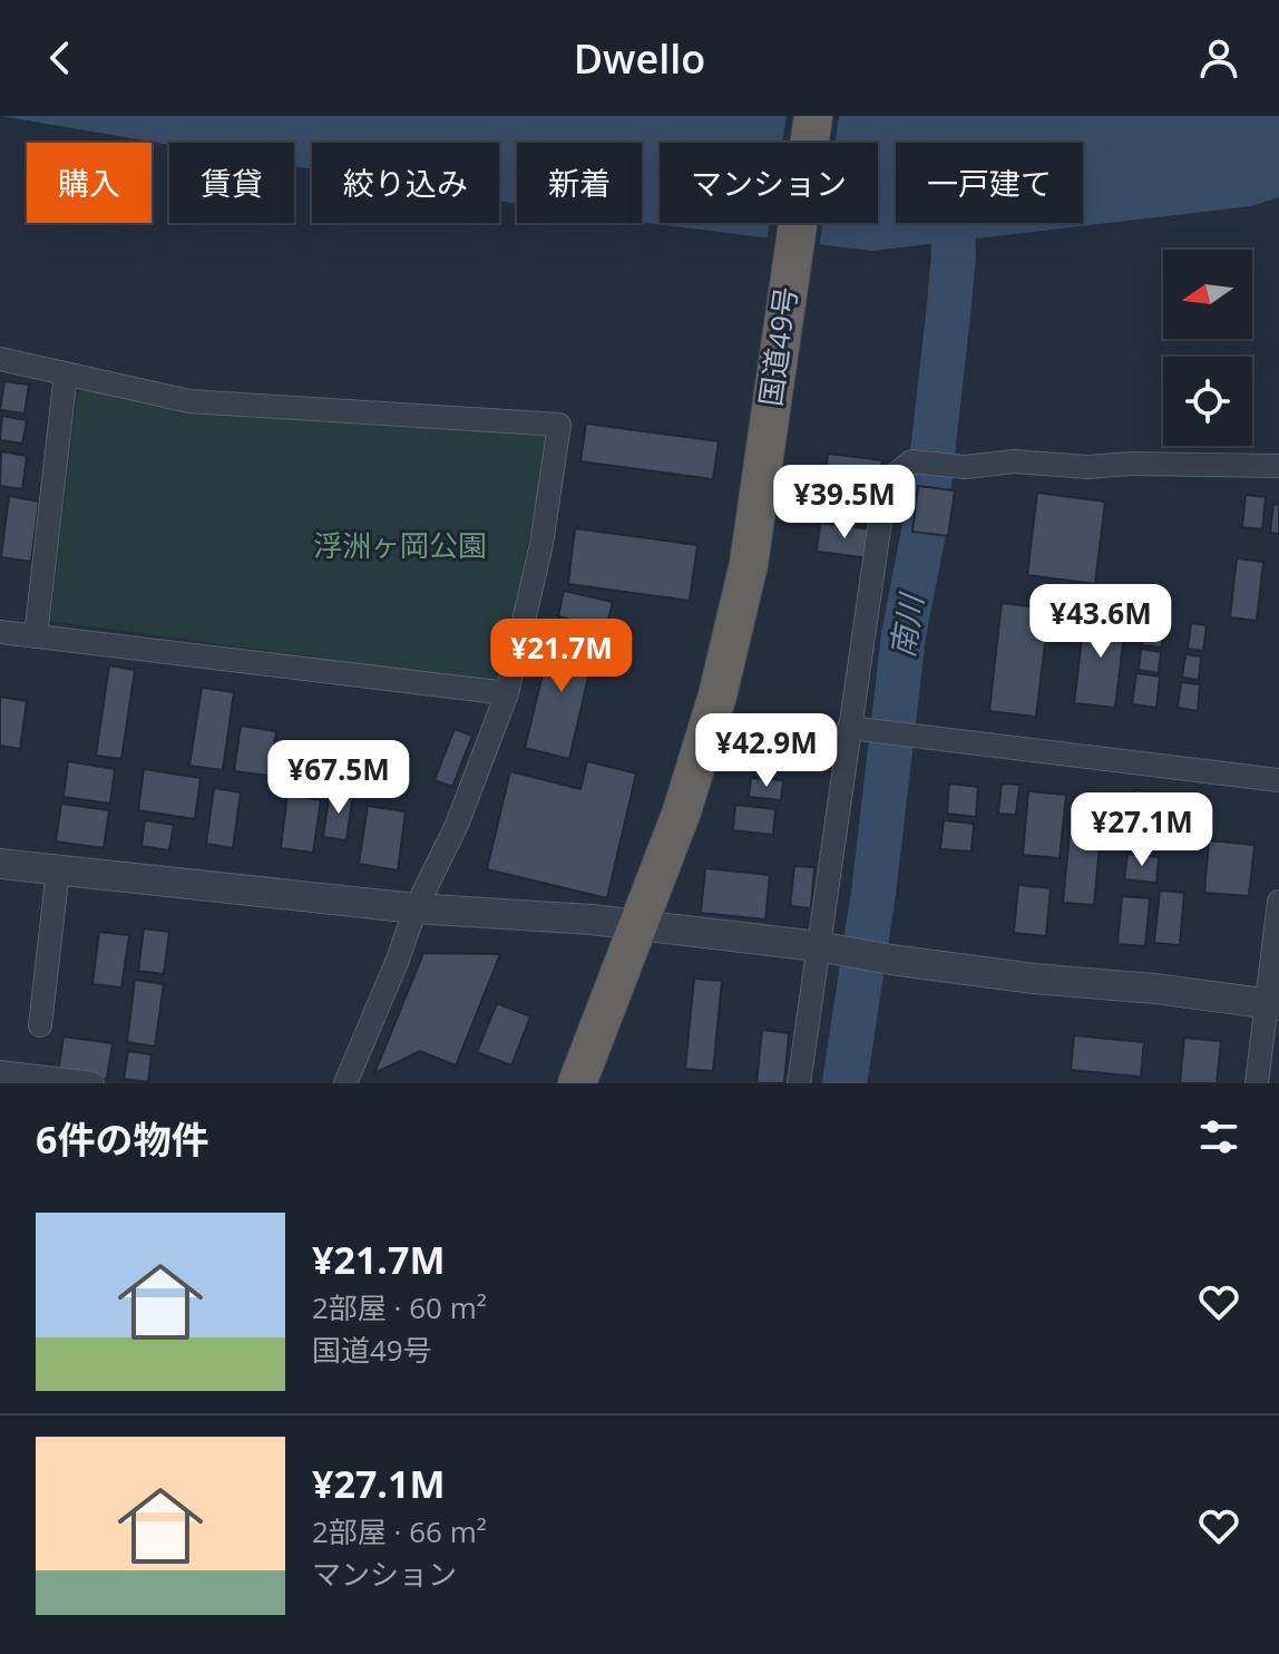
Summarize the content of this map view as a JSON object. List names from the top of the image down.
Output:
{
  "streets": {
    "highway": ["国道49号"]
  },
  "water": ["南川"],
  "parks": ["浮洲ヶ岡公園"],
  "north": "left",
  "page": {
    "header": "Dwello",
    "chip": [
      "購入",
      "賃貸",
      "絞り込み",
      "新着",
      "マンション",
      "一戸建て"
    ],
    "price": [
      "¥39.5M",
      "¥43.6M",
      "¥21.7M",
      "¥42.9M",
      "¥67.5M",
      "¥27.1M"
    ],
    "heading": "6件の物件",
    "list": [
      {
        "name": "¥21.7M",
        "note": "2部屋 · 60 m² · 国道49号"
      },
      {
        "name": "¥27.1M",
        "note": "2部屋 · 66 m² · マンション"
      }
    ]
  }
}
